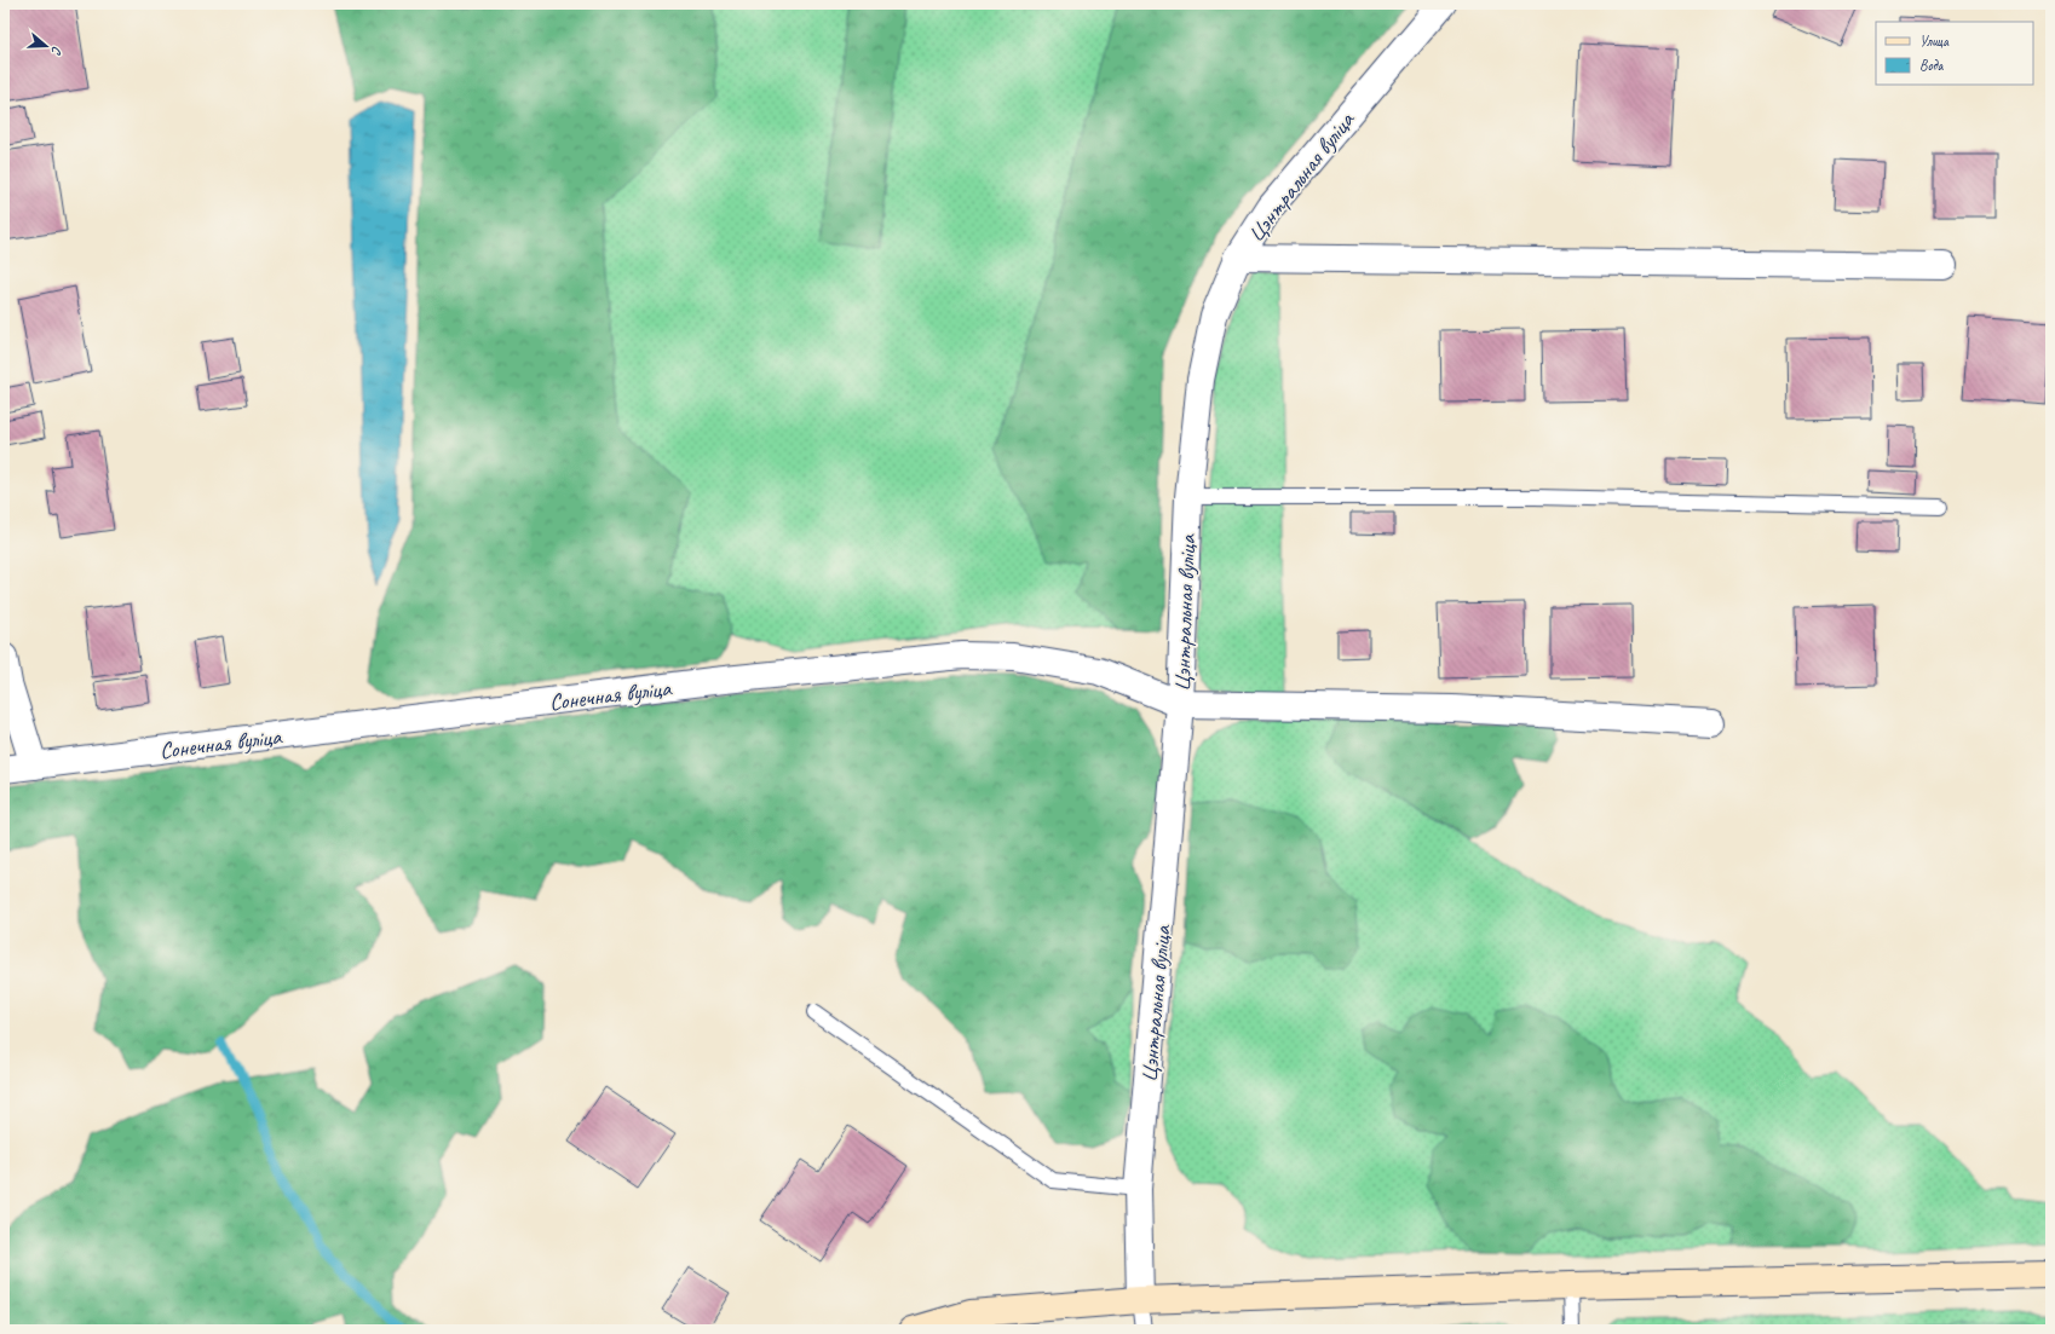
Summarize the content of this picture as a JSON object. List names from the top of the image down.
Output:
{
  "streets": {
    "street": ["Цэнтральная вуліца", "Сонечная вуліца"]
  },
  "crossings": [
    ["Цэнтральная вуліца", "Сонечная вуліца"]
  ],
  "legend": ["Улица", "Вода"],
  "north": "right"
}
